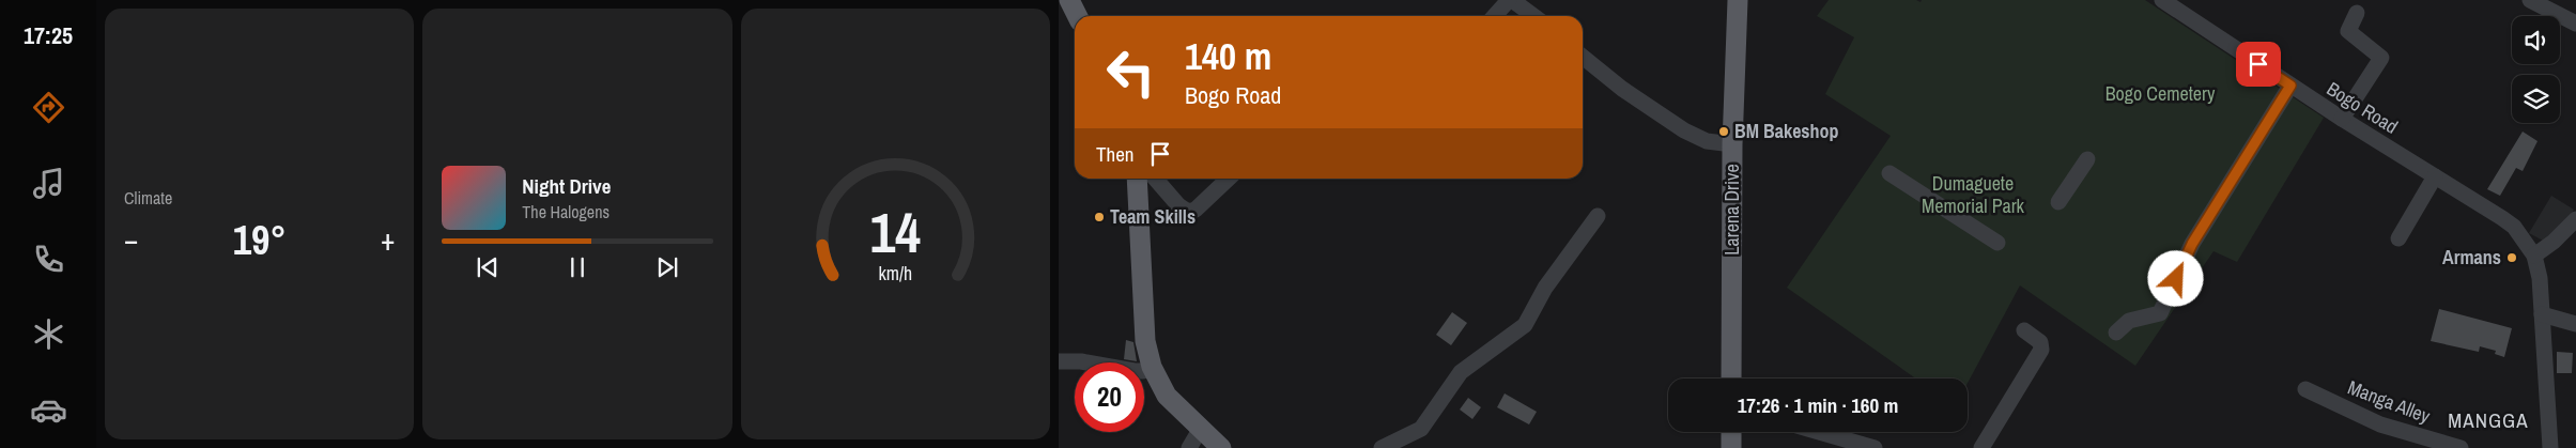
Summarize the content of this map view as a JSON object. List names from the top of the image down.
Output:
{
  "streets": {
    "main road": ["Larena Drive"],
    "street": ["Bogo Road", "Manga Alley"]
  },
  "districts": ["MANGGA"],
  "parks": ["Bogo Cemetery", "Dumaguete Memorial Park"],
  "places": ["BM Bakeshop", "Team Skills", "Armans"],
  "page": {
    "tabs": "17:25",
    "tile": "Climate",
    "turn": ["140 m", "Bogo Road"],
    "then": "Then",
    "song": ["Night Drive", "The Halogens"],
    "heat": ["−", "19°", "+"],
    "limit": "20",
    "trip": "17:26 · 1 min · 160 m",
    "gauge": ["14", "km/h"]
  }
}
